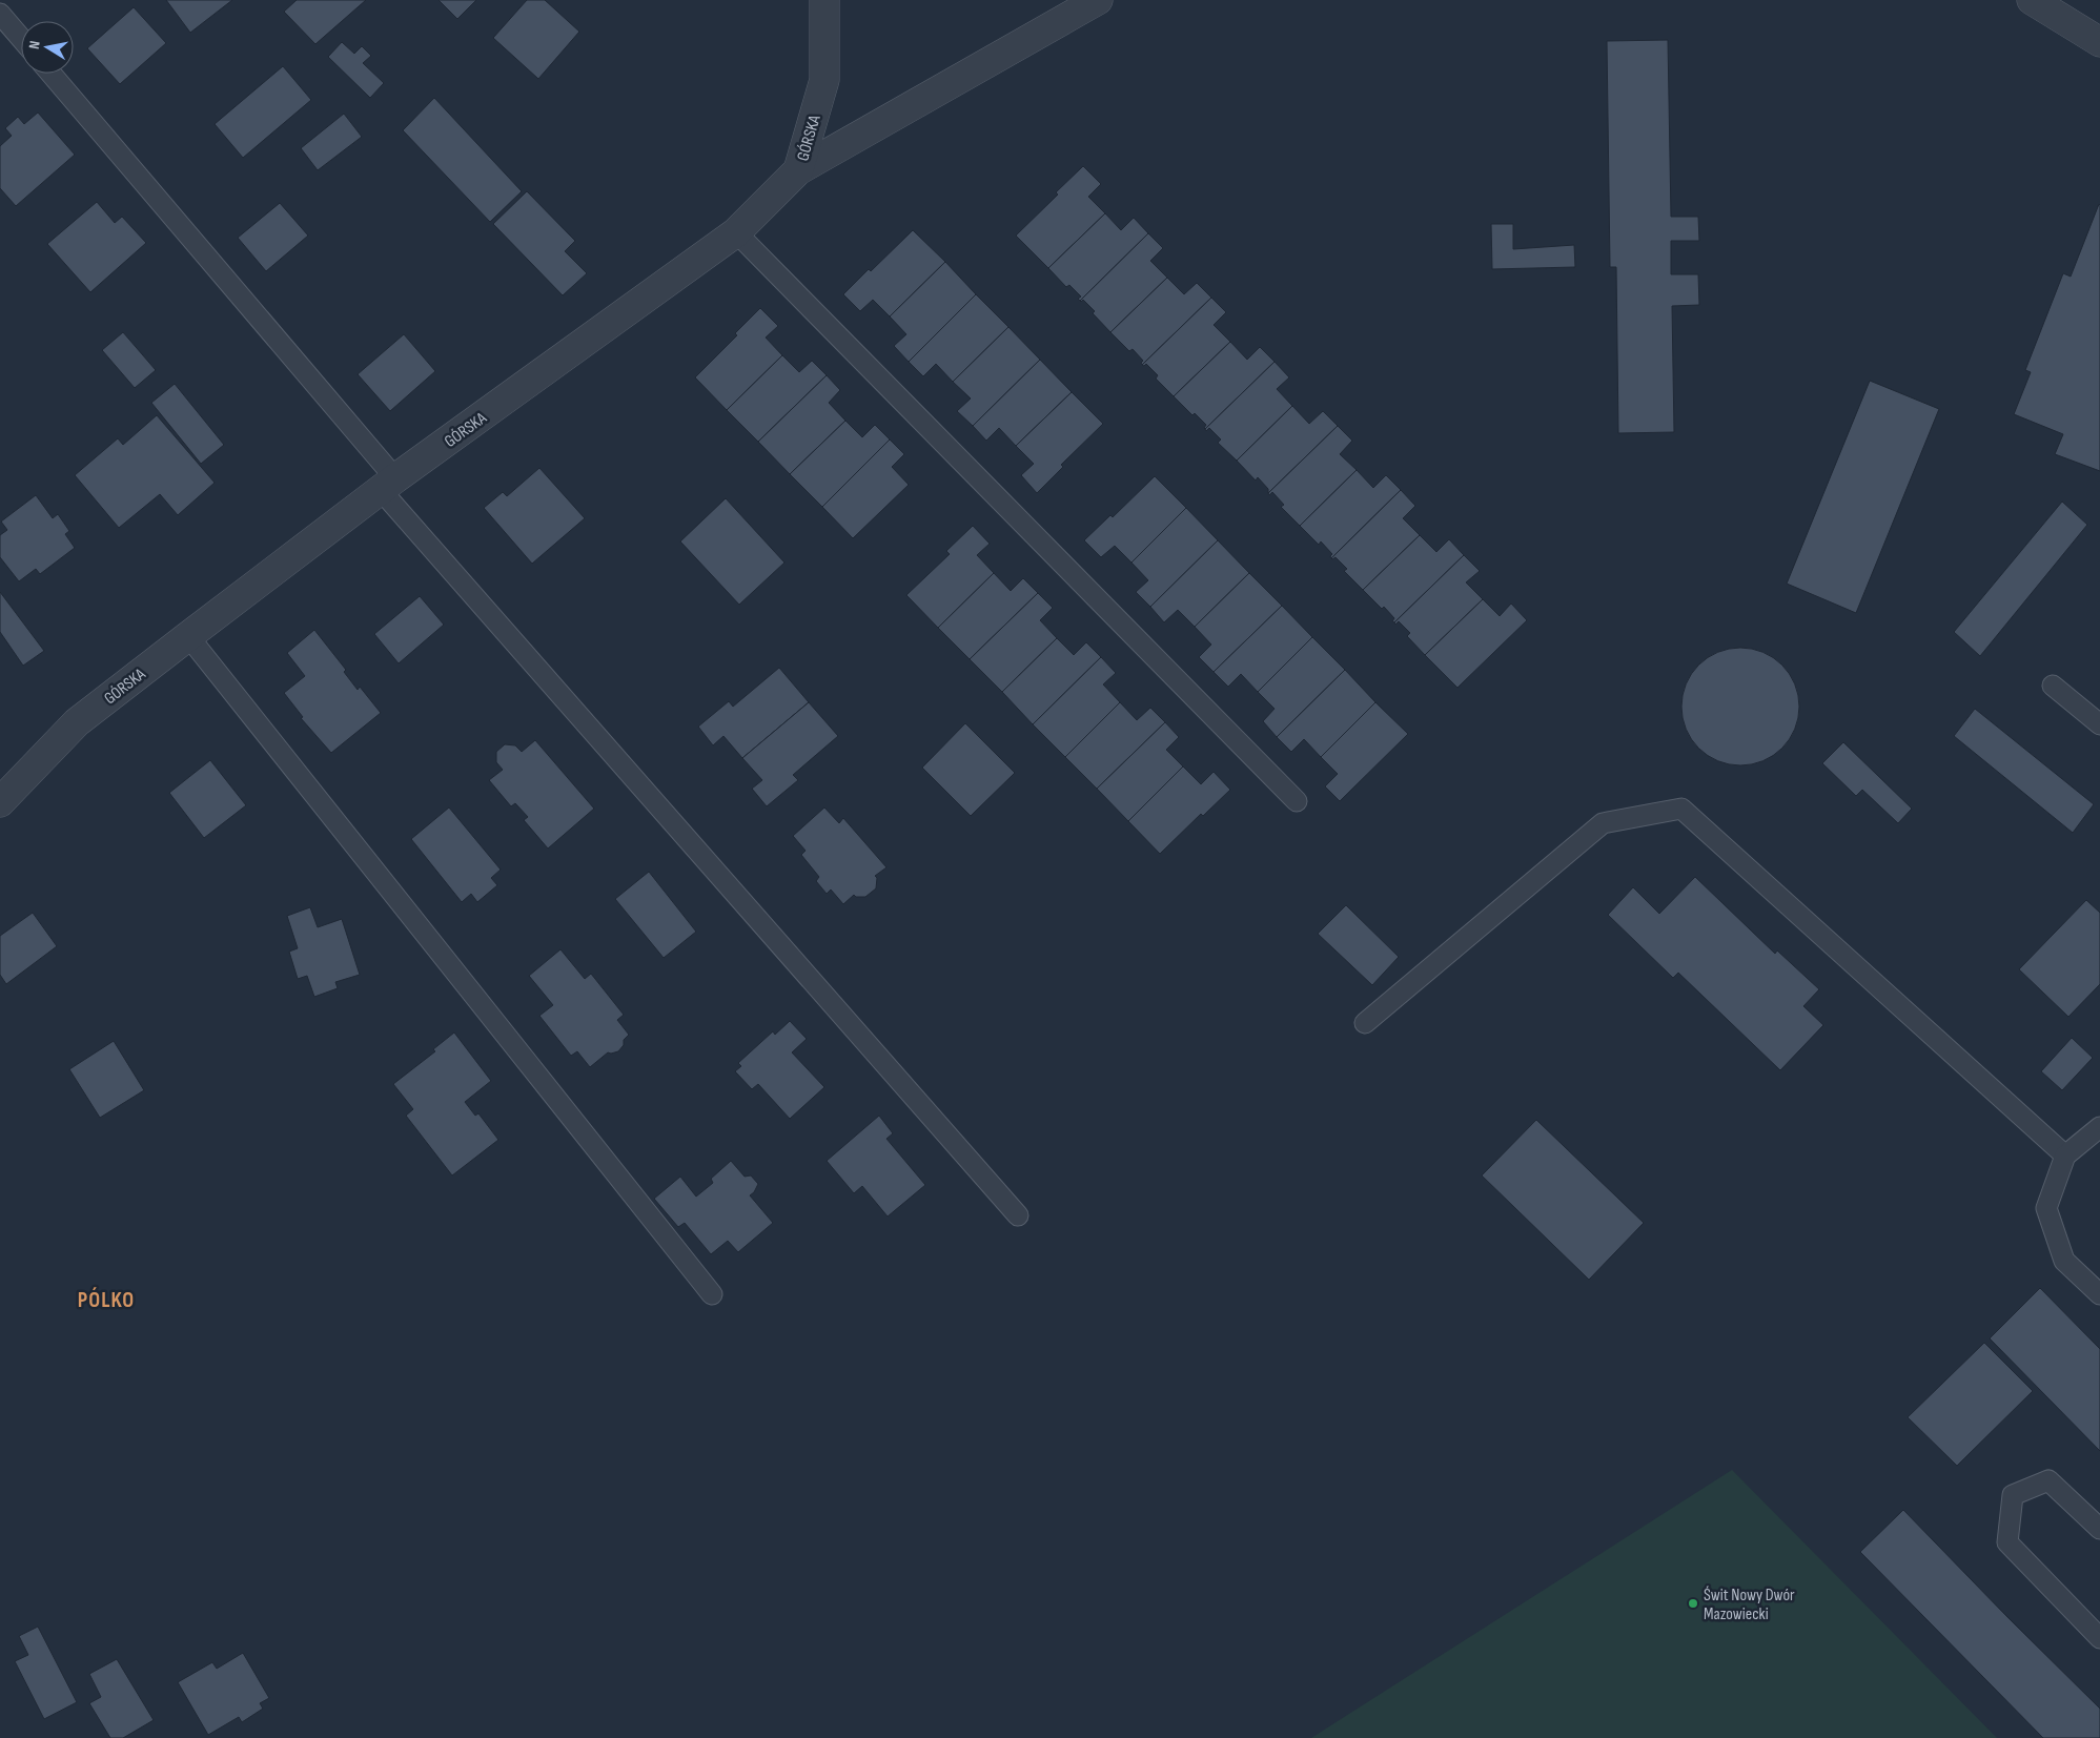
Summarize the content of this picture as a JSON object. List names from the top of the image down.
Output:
{
  "streets": {
    "street": ["GÓRSKA"]
  },
  "districts": ["PÓLKO"],
  "places": ["Świt Nowy Dwór Mazowiecki"],
  "north": "left"
}
